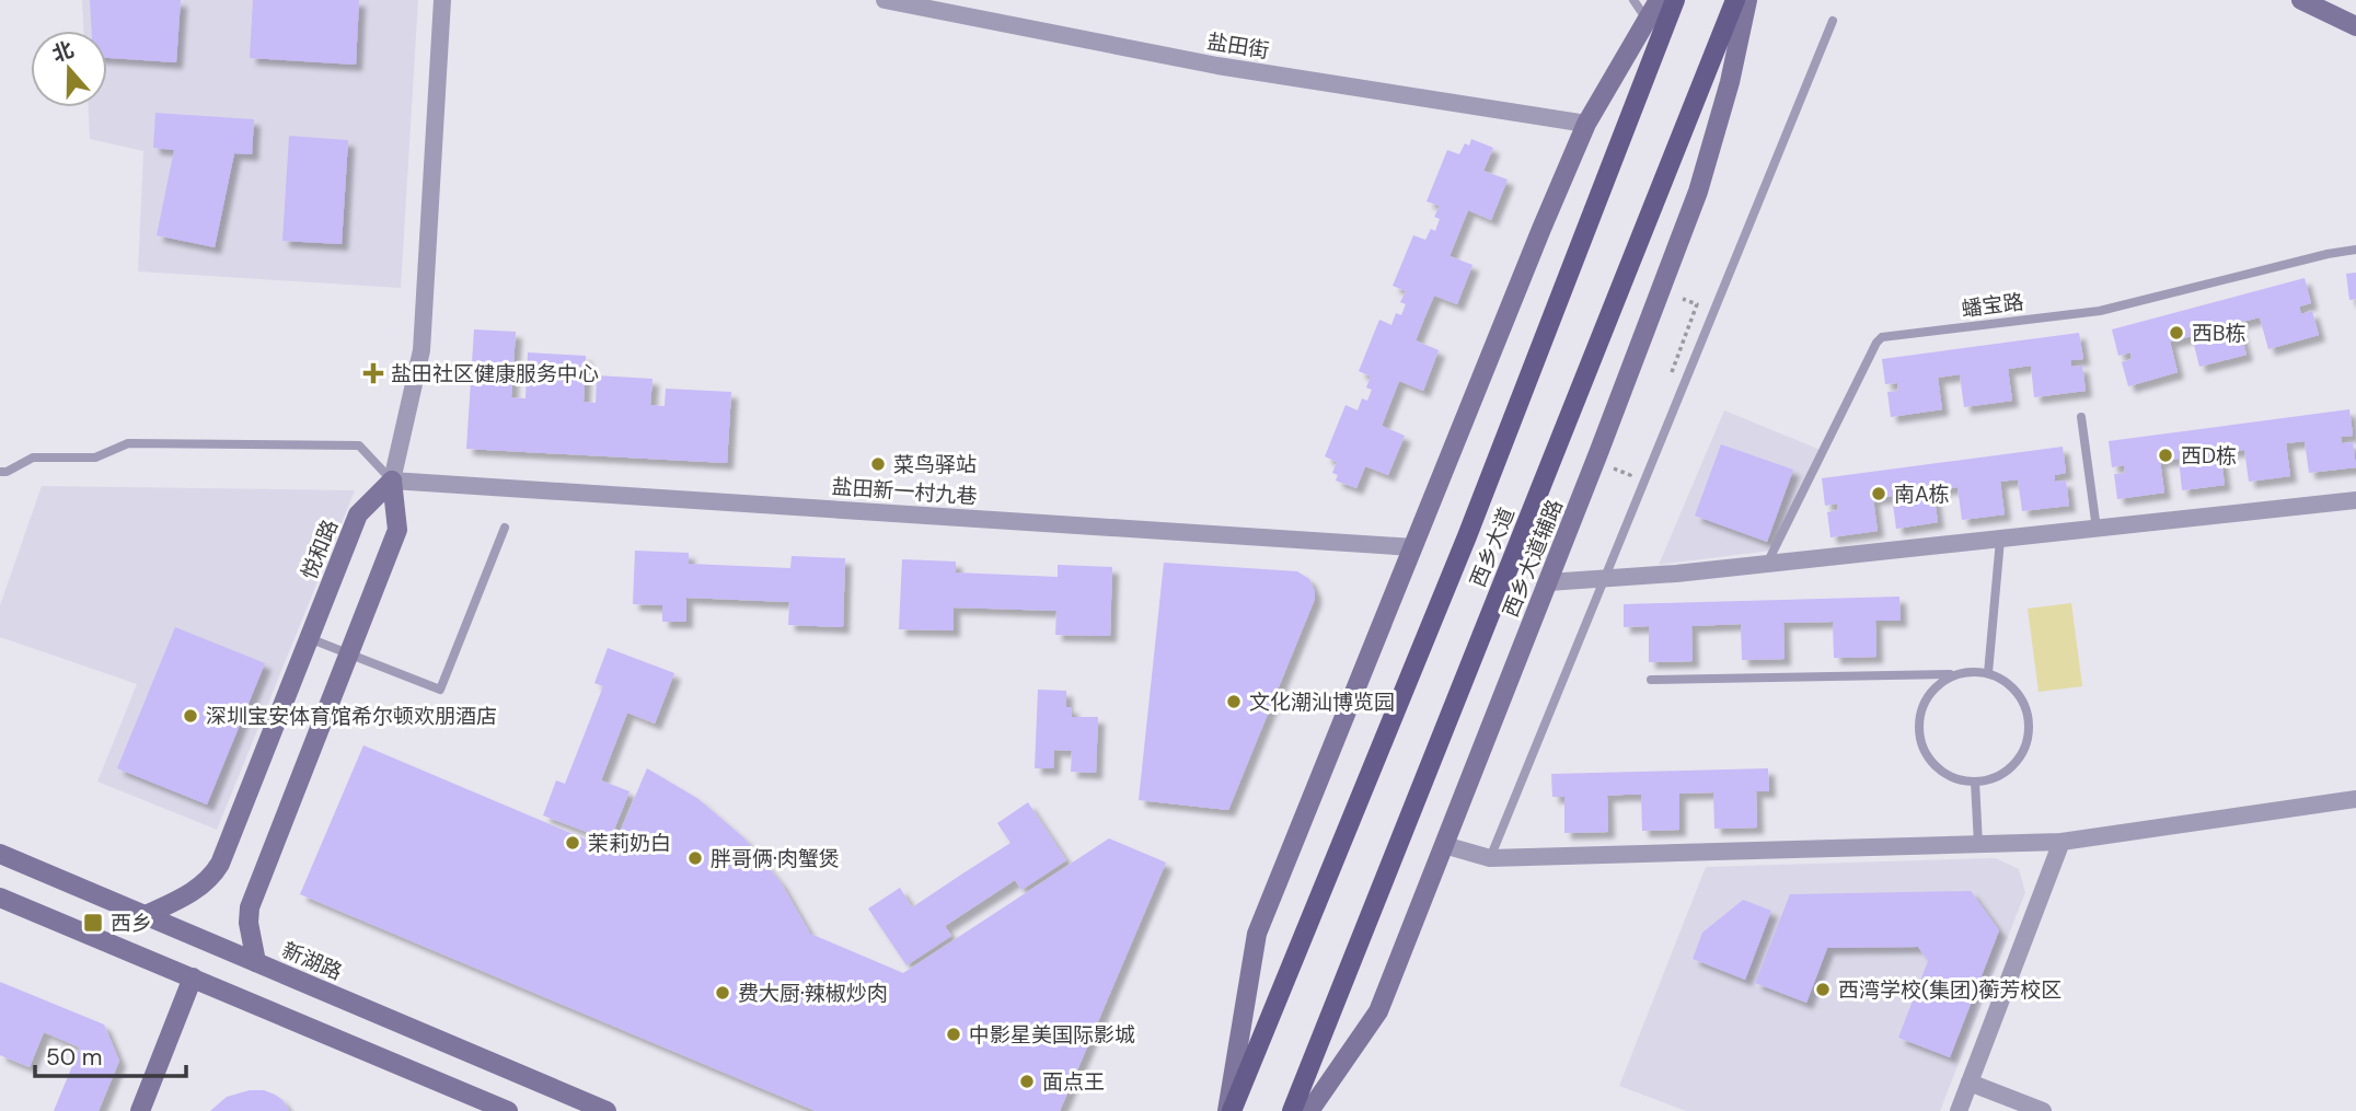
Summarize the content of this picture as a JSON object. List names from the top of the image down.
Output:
{
  "streets": {
    "main road": ["西乡大道"],
    "street": [
      "盐田街",
      "盐田新一村九巷",
      "悦和路",
      "西乡大道辅路",
      "新湖路"
    ],
    "lane": ["蟠宝路"]
  },
  "crossings": [
    ["盐田新一村九巷", "悦和路"],
    ["悦和路", "新湖路"]
  ],
  "places": {
    "other": [
      "西B栋",
      "西D栋",
      "菜鸟驿站",
      "南A栋",
      "文化潮汕博览园",
      "深圳宝安体育馆希尔顿欢朋酒店",
      "茉莉奶白",
      "胖哥俩·肉蟹煲",
      "西湾学校(集团)蘅芳校区",
      "费大厨·辣椒炒肉",
      "中影星美国际影城",
      "面点王"
    ],
    "health": ["盐田社区健康服务中心"],
    "transit": ["西乡"]
  },
  "scale_bar": "50 m",
  "north": "top"
}
